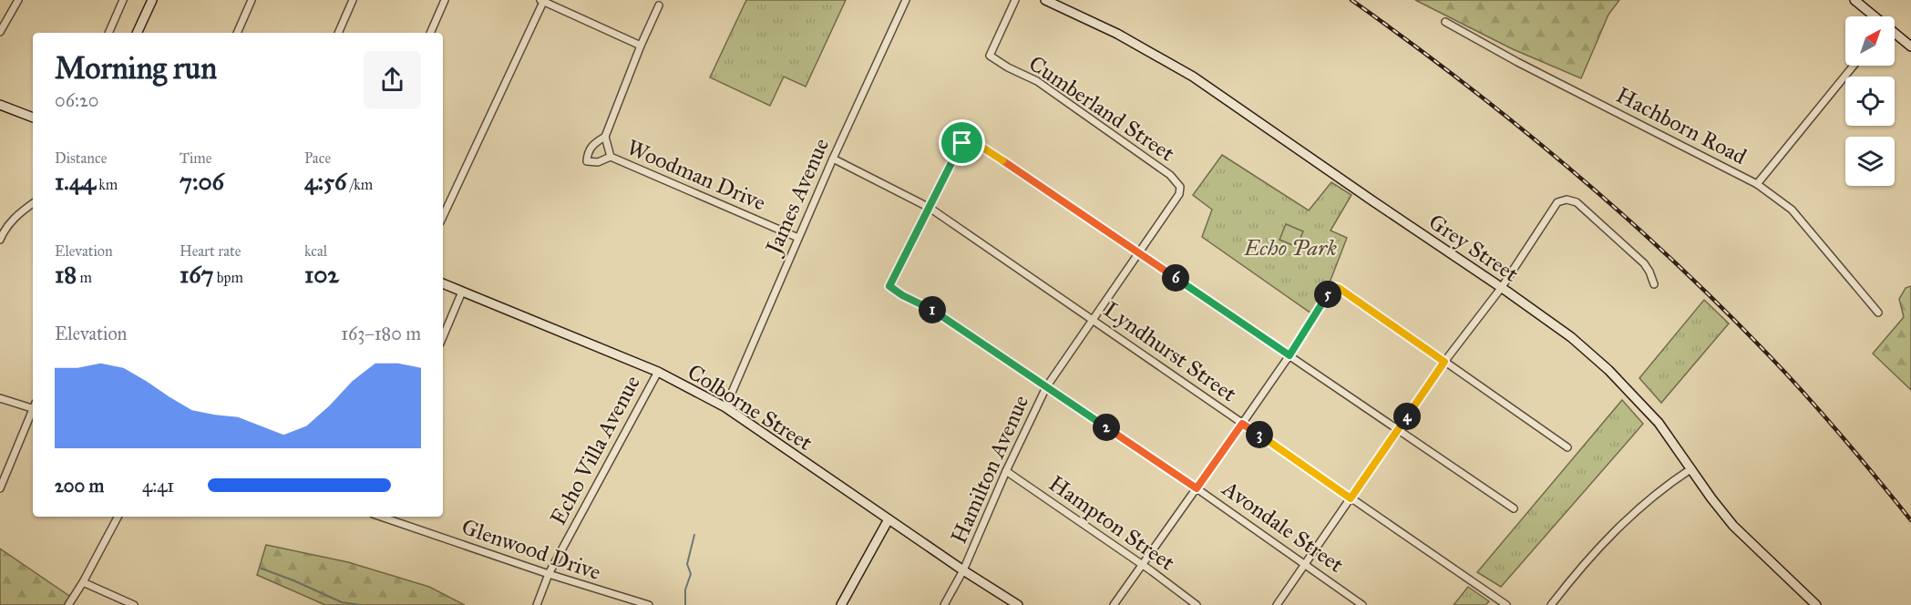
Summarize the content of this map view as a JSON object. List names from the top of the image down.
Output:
{
  "streets": {
    "street": [
      "Cumberland Street",
      "Hachborn Road",
      "Woodman Drive",
      "James Avenue",
      "Grey Street",
      "Lyndhurst Street",
      "Colborne Street",
      "Echo Villa Avenue",
      "Hamilton Avenue",
      "Hampton Street",
      "Avondale Street",
      "Glenwood Drive"
    ]
  },
  "crossings": [
    ["Cumberland Street", "Hamilton Avenue"],
    ["Woodman Drive", "James Avenue"],
    ["James Avenue", "Lyndhurst Street"],
    ["James Avenue", "Colborne Street"],
    ["Lyndhurst Street", "Hamilton Avenue"],
    ["Lyndhurst Street", "Avondale Street"],
    ["Colborne Street", "Echo Villa Avenue"],
    ["Colborne Street", "Hamilton Avenue"],
    ["Echo Villa Avenue", "Glenwood Drive"],
    ["Hamilton Avenue", "Hampton Street"],
    ["Hamilton Avenue", "Avondale Street"]
  ],
  "parks": ["Echo Park"],
  "north": "top right",
  "page": {
    "heading": ["Morning run", "06:20"],
    "stats": [
      ["Distance", "1.44 km"],
      ["Time", "7:06"],
      ["Pace", "4:56 /km"],
      ["Elevation", "18 m"],
      ["Heart rate", "167 bpm"],
      ["kcal", "102"]
    ],
    "pins": [
      "6",
      "5",
      "1",
      "4",
      "2",
      "3"
    ],
    "chart": ["Elevation", "163–180 m"],
    "list": [
      {
        "name": "200 m",
        "note": "4:41"
      }
    ]
  }
}
